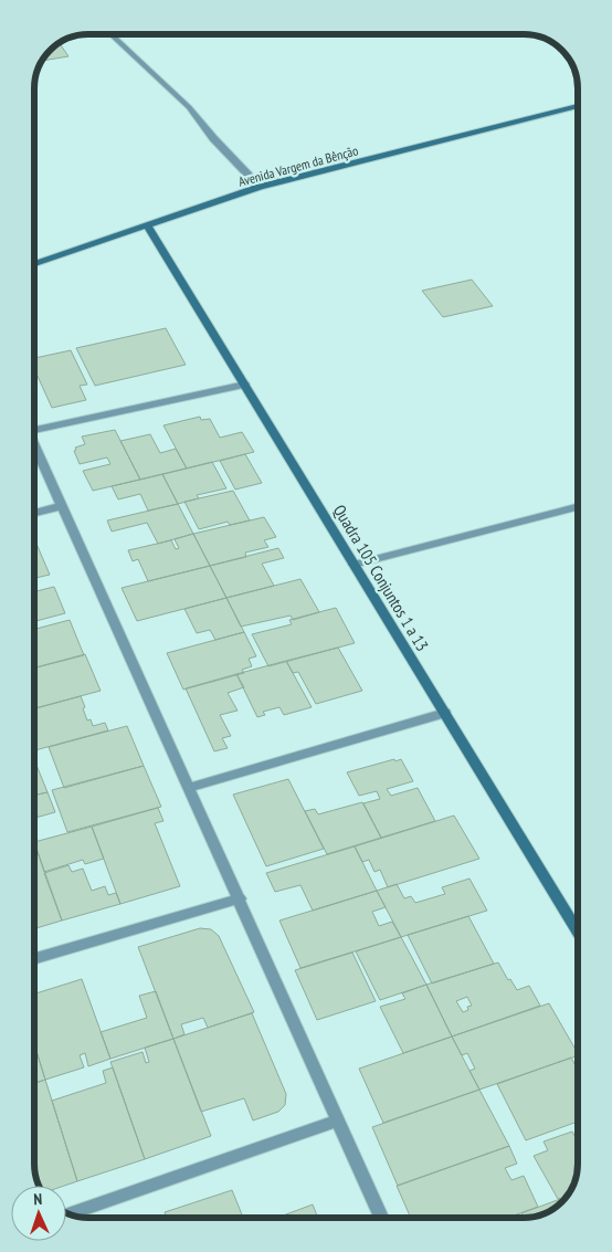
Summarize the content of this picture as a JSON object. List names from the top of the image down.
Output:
{
  "streets": {
    "street": ["Avenida Vargem da Bênção", "Quadra 105 Conjuntos 1 a 13"]
  },
  "crossings": [
    ["Avenida Vargem da Bênção", "Quadra 105 Conjuntos 1 a 13"]
  ],
  "north": "top"
}
